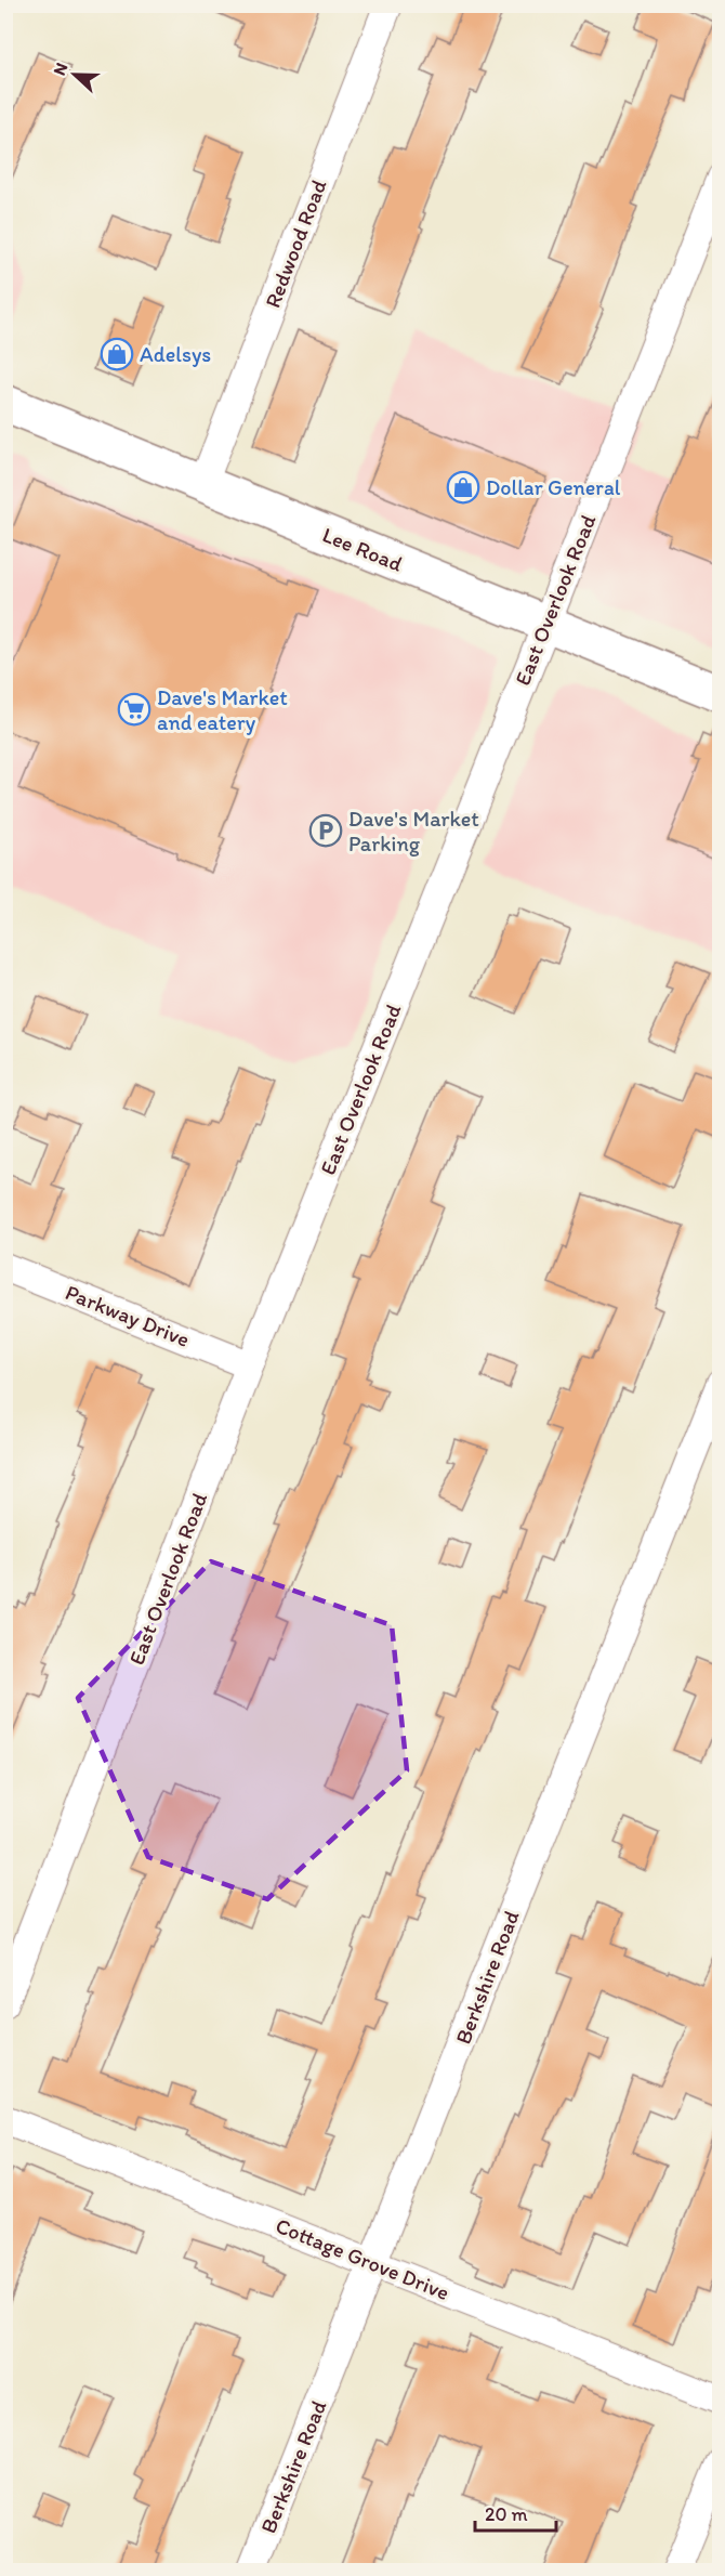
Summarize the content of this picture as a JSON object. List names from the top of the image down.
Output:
{
  "streets": {
    "main road": ["Lee Road"],
    "street": [
      "Redwood Road",
      "East Overlook Road",
      "Parkway Drive",
      "Berkshire Road",
      "Cottage Grove Drive"
    ]
  },
  "crossings": [
    ["Redwood Road", "Lee Road"],
    ["Lee Road", "East Overlook Road"],
    ["East Overlook Road", "Parkway Drive"],
    ["Berkshire Road", "Cottage Grove Drive"]
  ],
  "places": {
    "shop": ["Adelsys", "Dollar General"],
    "supermarket": ["Dave's Market and eatery"],
    "parking": ["Dave's Market Parking"]
  },
  "scale_bar": "20 m",
  "north": "left"
}
